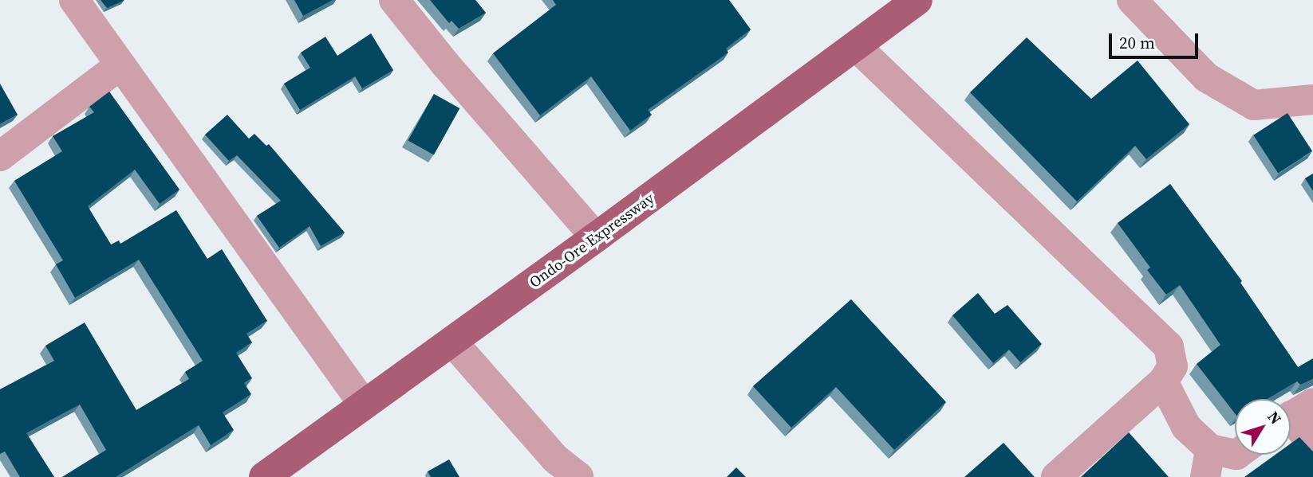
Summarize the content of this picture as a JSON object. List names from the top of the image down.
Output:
{
  "streets": {
    "main road": ["Ondo-Ore Expressway"]
  },
  "scale_bar": "20 m",
  "north": "top right"
}
